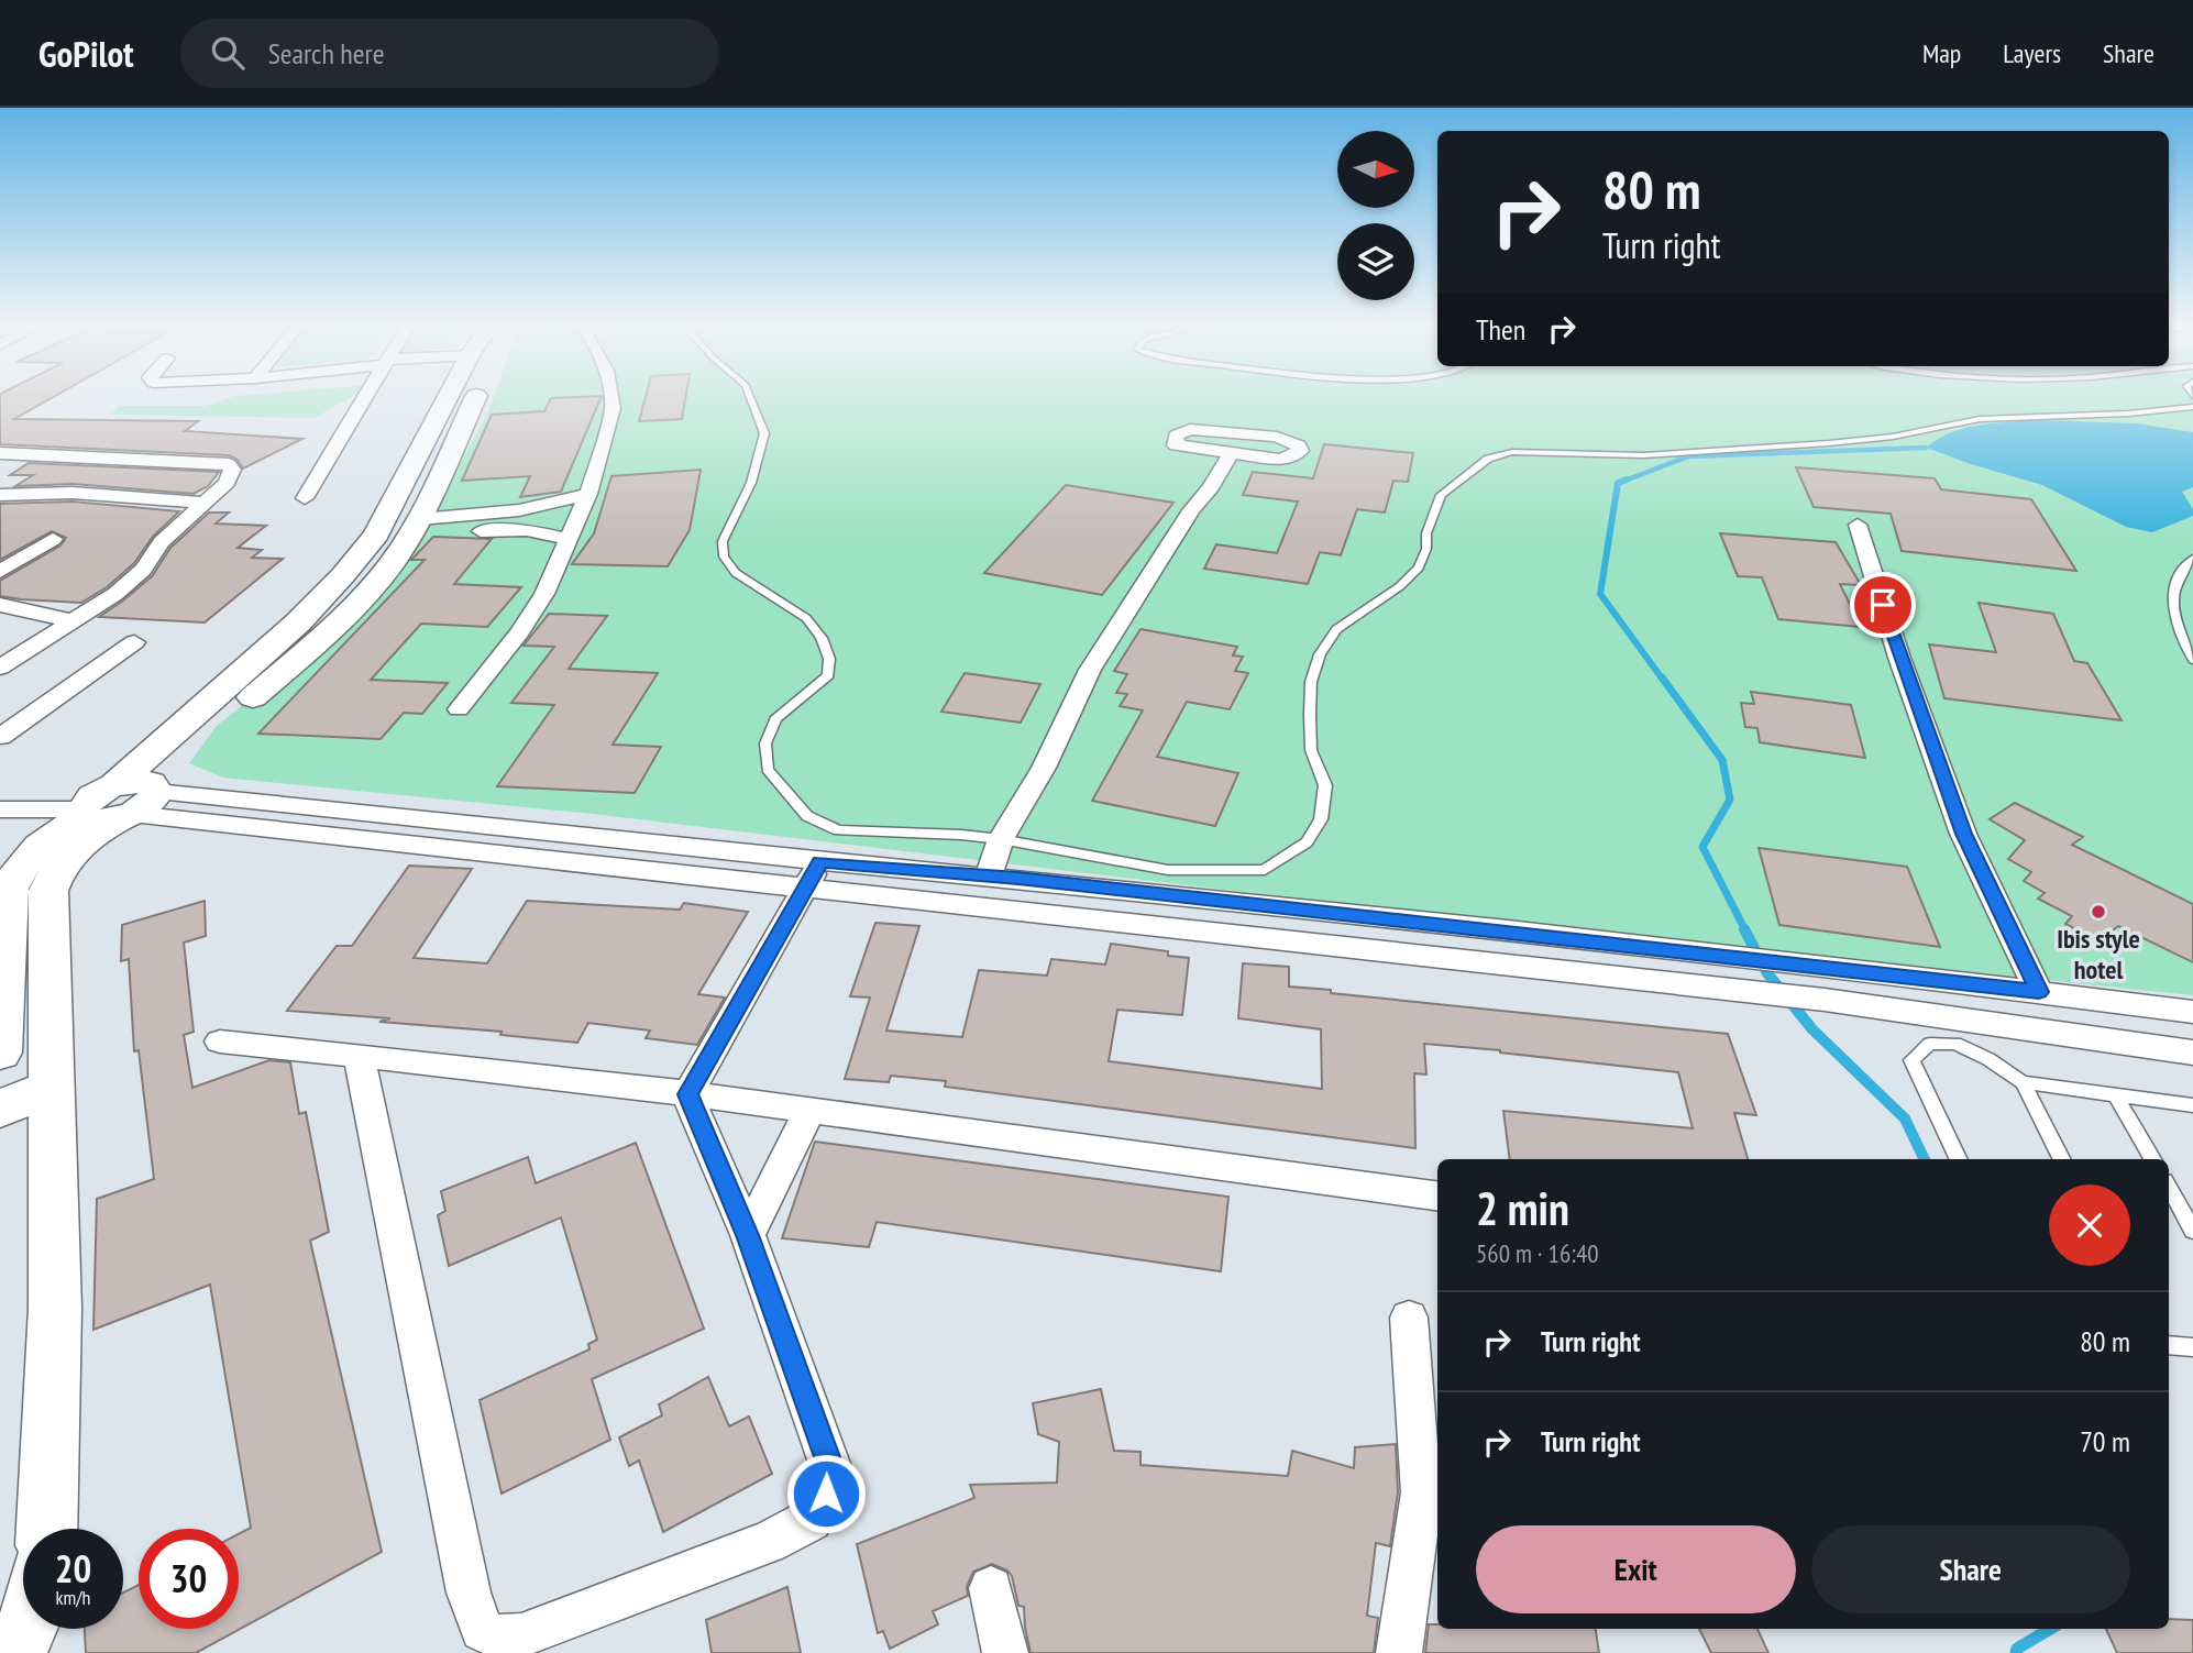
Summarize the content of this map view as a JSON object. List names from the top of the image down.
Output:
{
  "places": ["Ibis style hotel"],
  "north": "right",
  "page": {
    "header": "GoPilot",
    "search": "Search here",
    "nav": ["Map", "Layers", "Share"],
    "turn": ["80 m", "Turn right"],
    "then": "Then",
    "heading": ["2 min", "560 m · 16:40"],
    "list": [
      {
        "name": "Turn right",
        "value": "80 m"
      },
      {
        "name": "Turn right",
        "value": "70 m"
      }
    ],
    "buttons": ["Exit", "Share"],
    "speed": "20 km/h",
    "limit": "30"
  }
}
